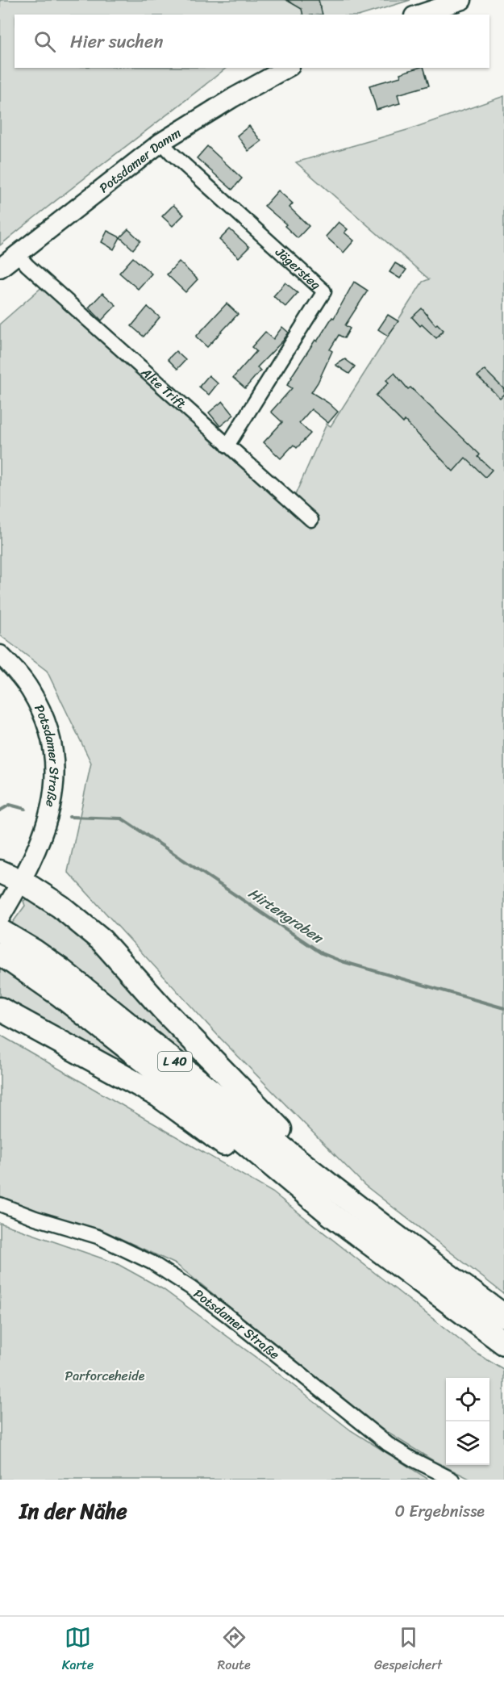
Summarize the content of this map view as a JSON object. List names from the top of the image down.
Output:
{
  "streets": {
    "highway": ["L 40"],
    "street": [
      "Potsdamer Damm",
      "Jägersteg",
      "Alte Trift",
      "Potsdamer Straße"
    ]
  },
  "crossings": [
    ["Potsdamer Damm", "Jägersteg"],
    ["Potsdamer Damm", "Alte Trift"],
    ["Jägersteg", "Alte Trift"],
    ["Potsdamer Straße", "L 40"]
  ],
  "water": ["Hirtengraben"],
  "parks": ["Parforceheide"],
  "page": {
    "search": "Hier suchen",
    "heading": ["In der Nähe", "0 Ergebnisse"],
    "nav": ["Karte", "Route", "Gespeichert"]
  }
}
